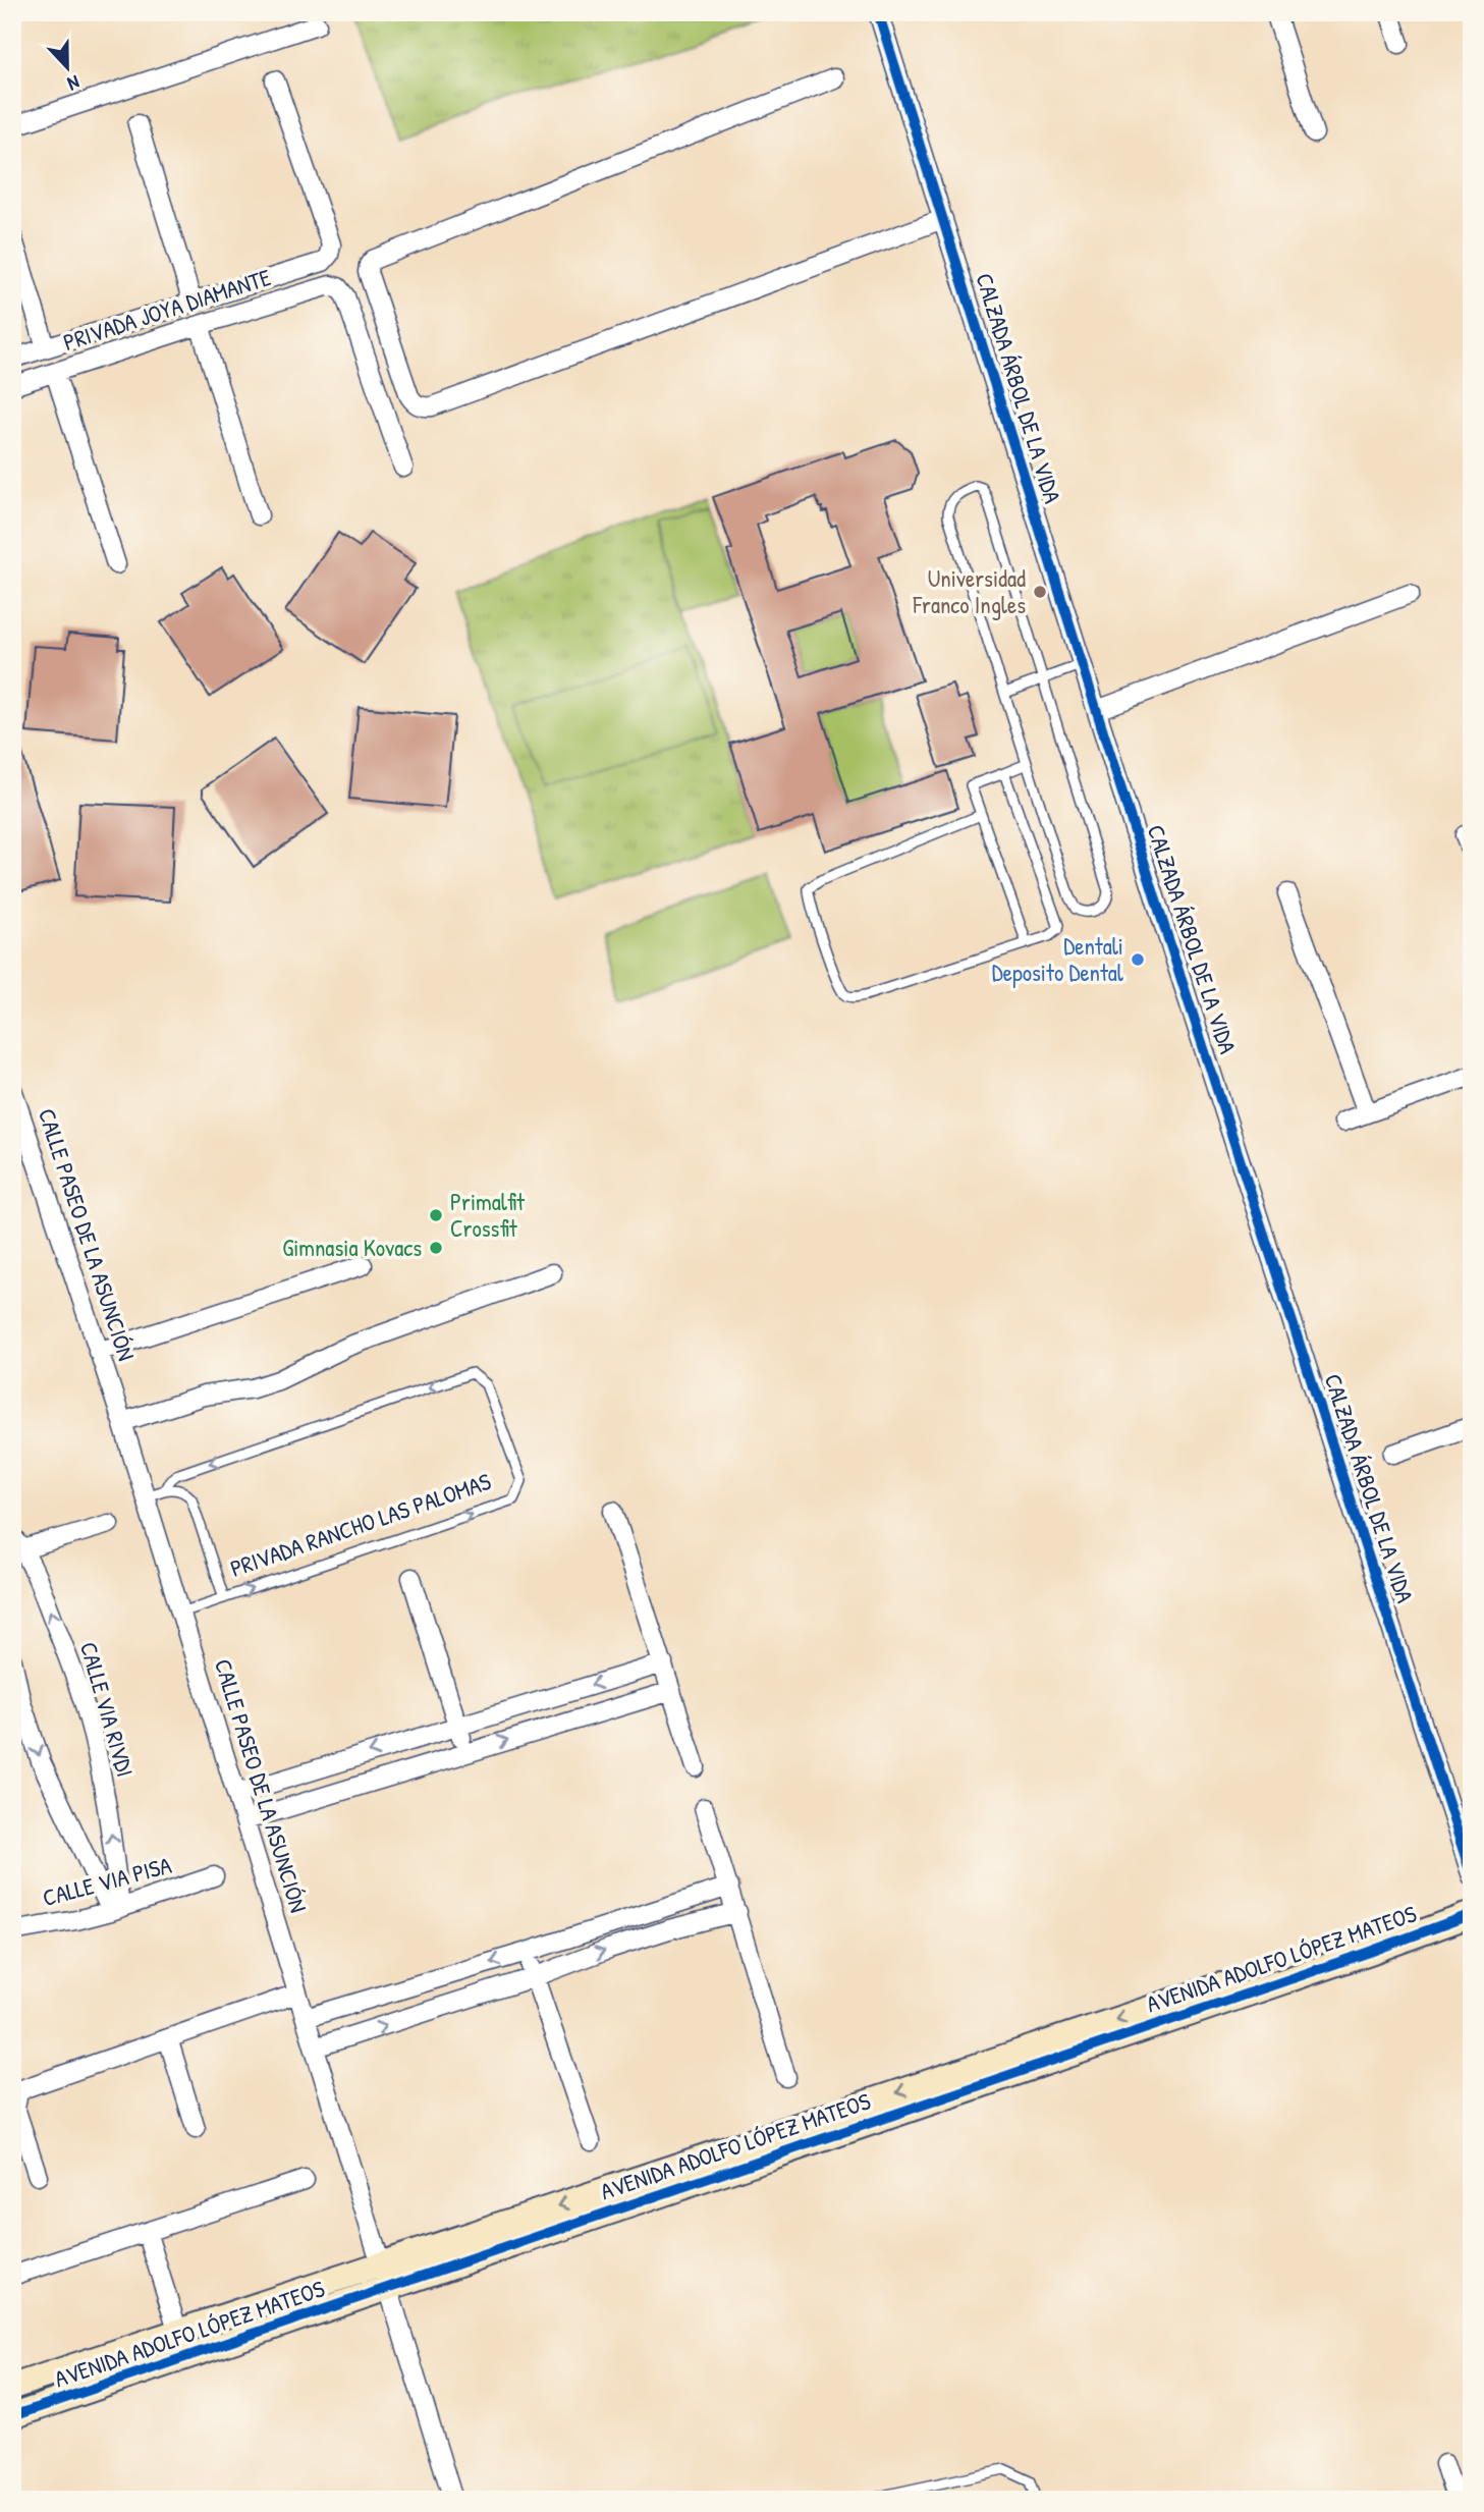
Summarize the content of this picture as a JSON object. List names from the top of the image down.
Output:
{
  "streets": {
    "street": [
      "PRIVADA JOYA DIAMANTE",
      "CALZADA ÁRBOL DE LA VIDA",
      "CALLE PASEO DE LA ASUNCIÓN",
      "CALLE VIA RIVDI",
      "CALLE VIA PISA",
      "AVENIDA ADOLFO LÓPEZ MATEOS"
    ],
    "lane": ["PRIVADA RANCHO LAS PALOMAS"]
  },
  "crossings": [
    ["CALLE PASEO DE LA ASUNCIÓN", "PRIVADA RANCHO LAS PALOMAS"],
    ["CALLE PASEO DE LA ASUNCIÓN", "AVENIDA ADOLFO LÓPEZ MATEOS"],
    ["CALLE VIA RIVDI", "CALLE VIA PISA"]
  ],
  "places": [
    "Universidad Franco Ingles",
    "Dentali Deposito Dental",
    "Primalfit Crossfit",
    "Gimnasia Kovacs"
  ],
  "north": "bottom"
}
